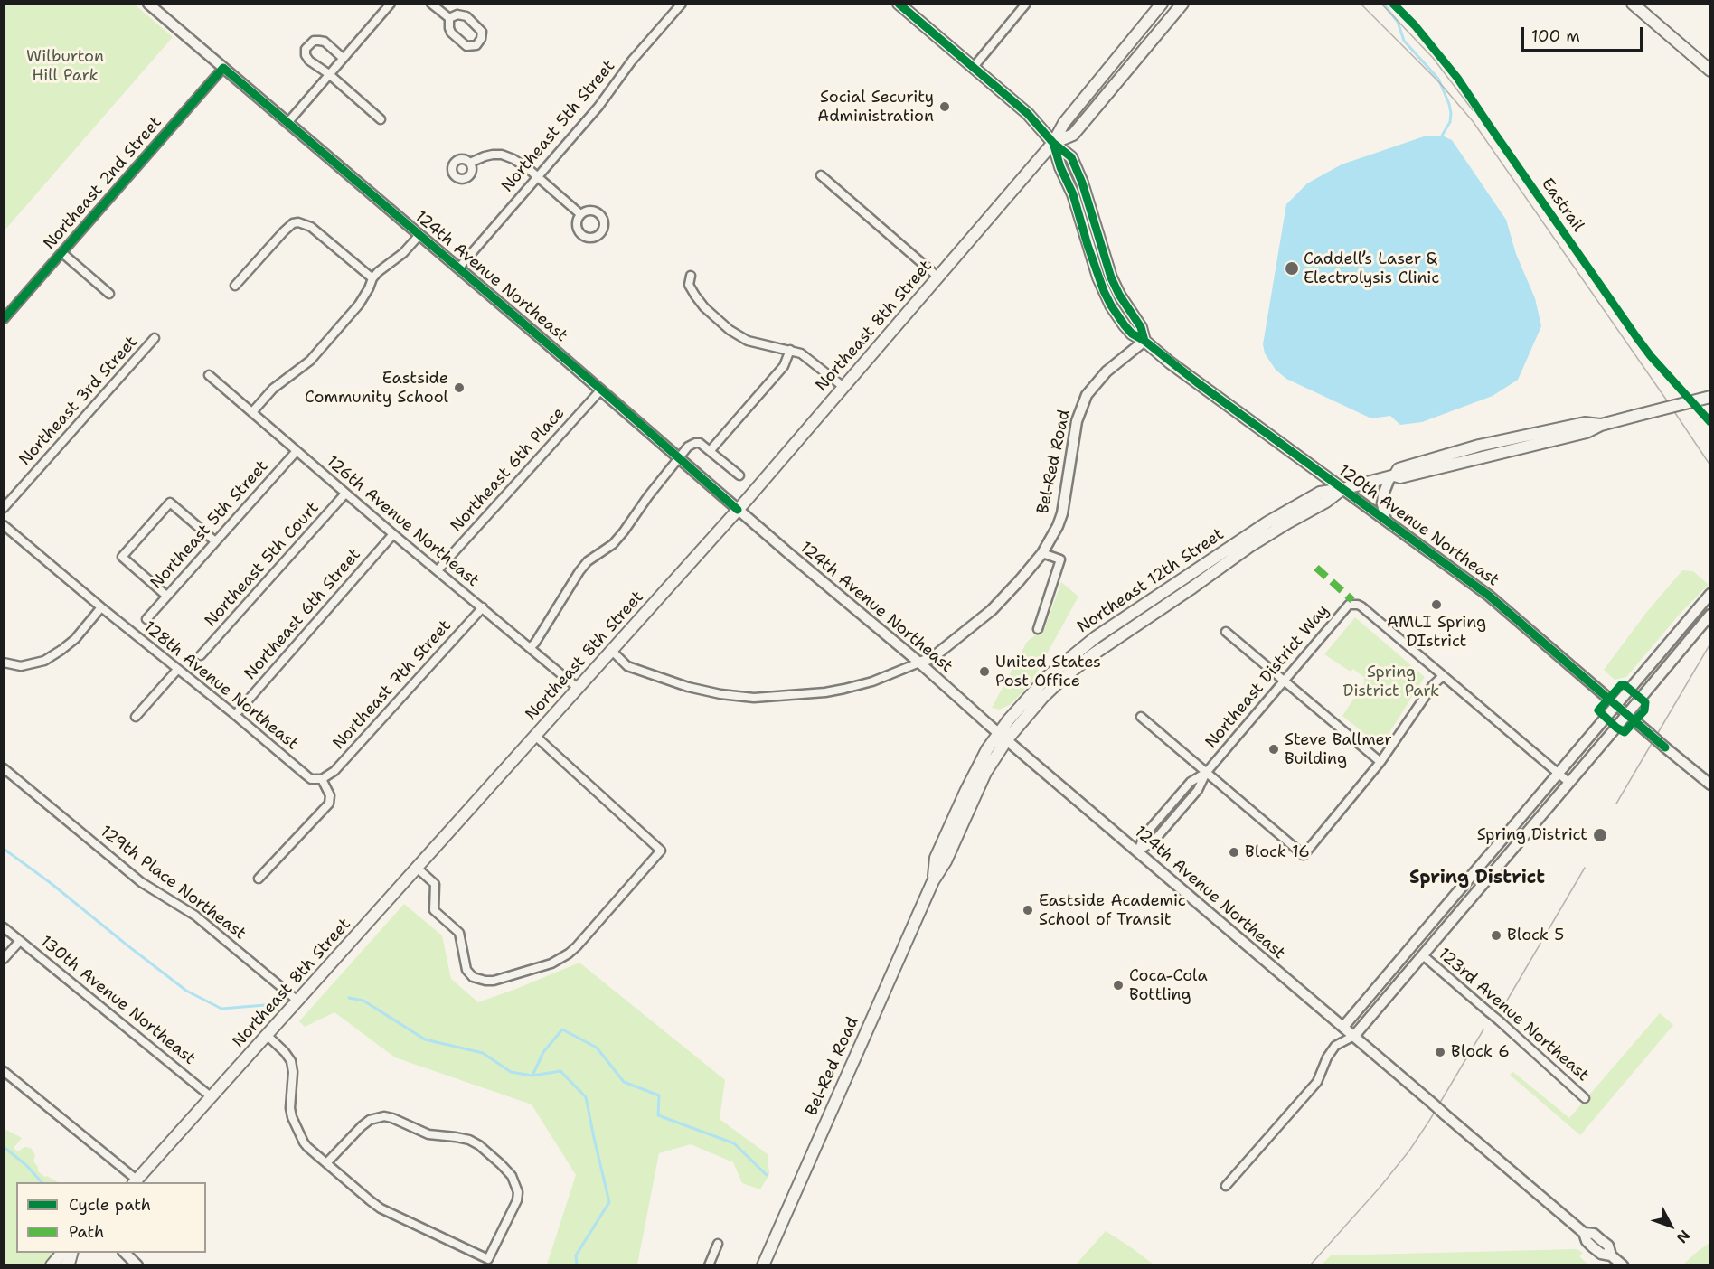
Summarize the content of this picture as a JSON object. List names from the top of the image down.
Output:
{
  "streets": {
    "main road": [
      "Northeast 8th Street",
      "Bel-Red Road",
      "120th Avenue Northeast",
      "Northeast 12th Street"
    ],
    "street": [
      "Northeast 5th Street",
      "Northeast 2nd Street",
      "124th Avenue Northeast",
      "Northeast 3rd Street",
      "Northeast 6th Place",
      "126th Avenue Northeast",
      "Northeast 5th Court",
      "Northeast 6th Street",
      "Northeast District Way",
      "Northeast 7th Street",
      "128th Avenue Northeast",
      "129th Place Northeast",
      "130th Avenue Northeast",
      "123rd Avenue Northeast"
    ],
    "cycle path": ["Eastrail"]
  },
  "crossings": [
    ["Northeast 5th Street", "124th Avenue Northeast"],
    ["Northeast 5th Street", "126th Avenue Northeast"],
    ["Northeast 2nd Street", "124th Avenue Northeast"],
    ["124th Avenue Northeast", "Northeast 8th Street"],
    ["124th Avenue Northeast", "Bel-Red Road"],
    ["124th Avenue Northeast", "Northeast 6th Place"],
    ["124th Avenue Northeast", "Northeast 12th Street"],
    ["124th Avenue Northeast", "Northeast District Way"],
    ["Northeast 8th Street", "126th Avenue Northeast"],
    ["Northeast 8th Street", "120th Avenue Northeast"],
    ["Northeast 8th Street", "129th Place Northeast"],
    ["Northeast 8th Street", "130th Avenue Northeast"],
    ["Bel-Red Road", "120th Avenue Northeast"],
    ["Bel-Red Road", "Northeast 12th Street"],
    ["Northeast 6th Place", "126th Avenue Northeast"],
    ["126th Avenue Northeast", "Northeast 5th Court"],
    ["126th Avenue Northeast", "Northeast 6th Street"],
    ["126th Avenue Northeast", "Northeast 7th Street"],
    ["120th Avenue Northeast", "Northeast 12th Street"],
    ["Northeast 6th Street", "128th Avenue Northeast"],
    ["Northeast 7th Street", "128th Avenue Northeast"]
  ],
  "districts": ["Spring District"],
  "parks": ["Wilburton Hill Park", "Spring District Park"],
  "places": [
    "Social Security Administration",
    "Caddell’s Laser & Electrolysis Clinic",
    "Eastside Community School",
    "AMLI Spring DIstrict",
    "United States Post Office",
    "Steve Ballmer Building",
    "Spring District",
    "Block 16",
    "Eastside Academic School of Transit",
    "Block 5",
    "Coca-Cola Bottling",
    "Block 6"
  ],
  "legend": ["Cycle path", "Path"],
  "scale_bar": "100 m",
  "north": "bottom right"
}
